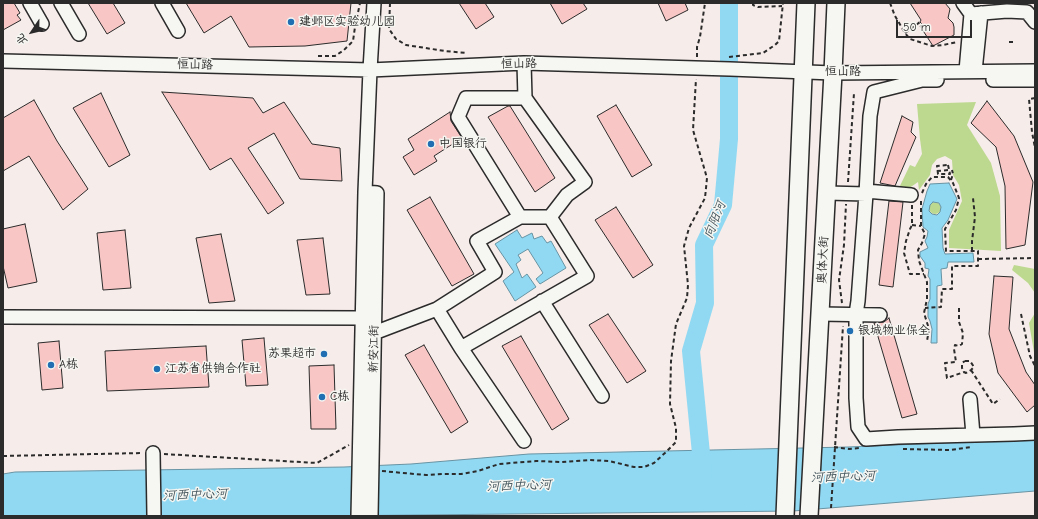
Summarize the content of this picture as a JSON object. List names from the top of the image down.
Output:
{
  "streets": {
    "main road": ["奥体大街"],
    "street": ["恒山路", "新安江街"]
  },
  "crossings": [
    ["恒山路", "奥体大街"],
    ["恒山路", "新安江街"]
  ],
  "water": ["向阳河", "河西中心河"],
  "places": [
    "建邺区实验幼儿园",
    "中国银行",
    "银城物业保全",
    "苏果超市",
    "A栋",
    "江苏省供销合作社",
    "C栋"
  ],
  "scale_bar": "50 m",
  "north": "bottom left"
}
